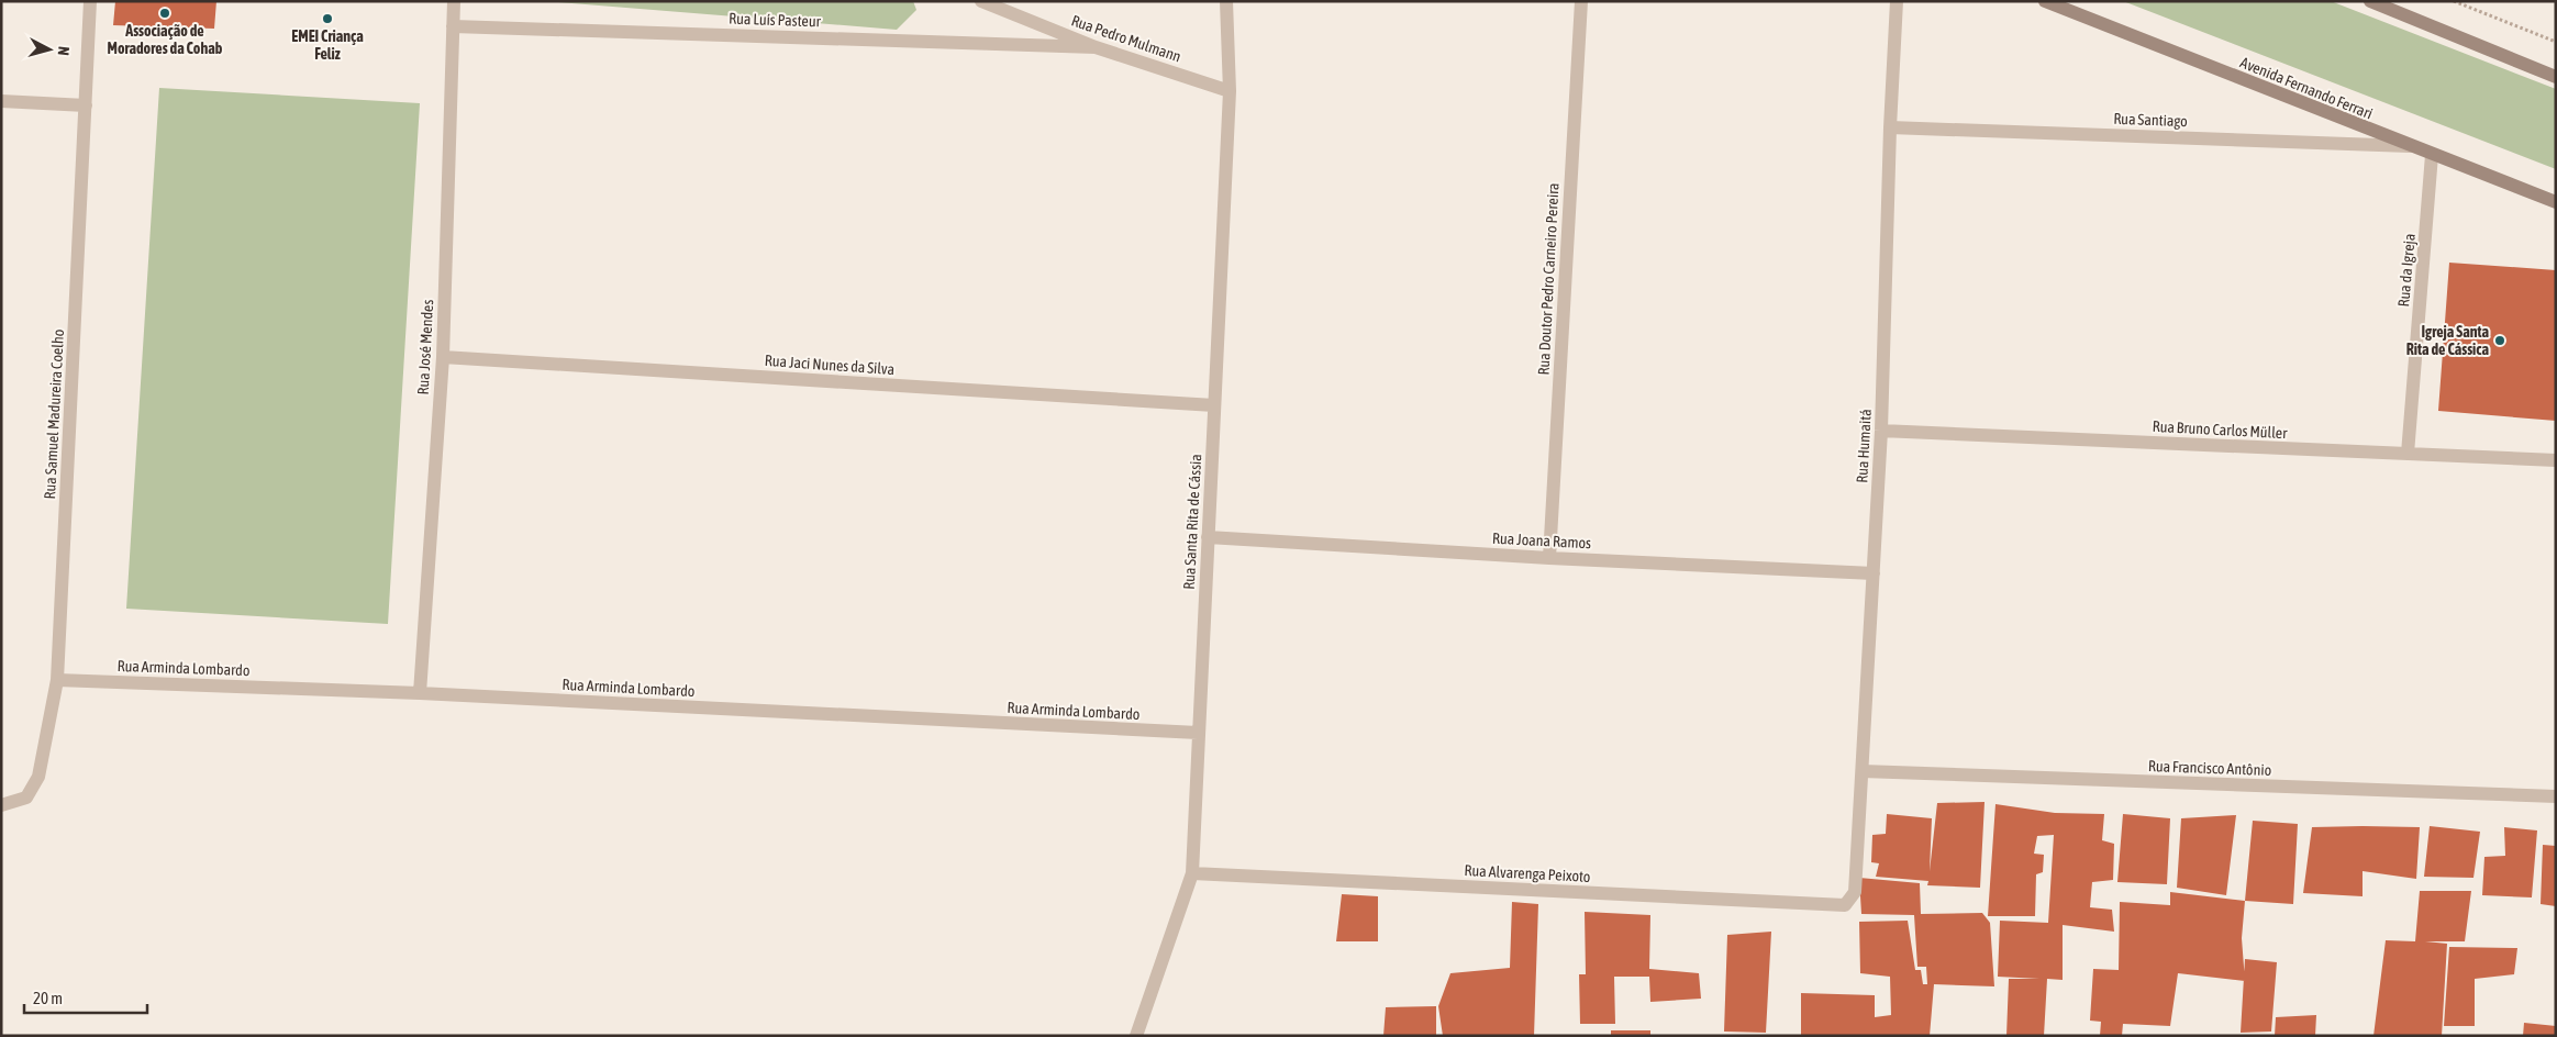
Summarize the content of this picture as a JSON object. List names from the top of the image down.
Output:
{
  "streets": {
    "main road": ["Avenida Fernando Ferrari"],
    "street": [
      "Rua Luís Pasteur",
      "Rua Pedro Mulmann",
      "Rua Santiago",
      "Rua da Igreja",
      "Rua Doutor Pedro Carneiro Pereira",
      "Rua José Mendes",
      "Rua Jaci Nunes da Silva",
      "Rua Samuel Madureira Coelho",
      "Rua Bruno Carlos Müller",
      "Rua Humaitá",
      "Rua Santa Rita de Cássia",
      "Rua Joana Ramos",
      "Rua Arminda Lombardo",
      "Rua Francisco Antônio",
      "Rua Alvarenga Peixoto"
    ]
  },
  "crossings": [
    ["Rua Luís Pasteur", "Rua Pedro Mulmann"],
    ["Rua Luís Pasteur", "Rua José Mendes"],
    ["Rua Pedro Mulmann", "Rua Santa Rita de Cássia"],
    ["Avenida Fernando Ferrari", "Rua Santiago"],
    ["Avenida Fernando Ferrari", "Rua da Igreja"],
    ["Rua Santiago", "Rua Humaitá"],
    ["Rua da Igreja", "Rua Bruno Carlos Müller"],
    ["Rua Doutor Pedro Carneiro Pereira", "Rua Joana Ramos"],
    ["Rua José Mendes", "Rua Jaci Nunes da Silva"],
    ["Rua José Mendes", "Rua Arminda Lombardo"],
    ["Rua Jaci Nunes da Silva", "Rua Santa Rita de Cássia"],
    ["Rua Samuel Madureira Coelho", "Rua Arminda Lombardo"],
    ["Rua Bruno Carlos Müller", "Rua Humaitá"],
    ["Rua Humaitá", "Rua Joana Ramos"],
    ["Rua Humaitá", "Rua Francisco Antônio"],
    ["Rua Humaitá", "Rua Alvarenga Peixoto"],
    ["Rua Santa Rita de Cássia", "Rua Joana Ramos"],
    ["Rua Santa Rita de Cássia", "Rua Arminda Lombardo"],
    ["Rua Santa Rita de Cássia", "Rua Alvarenga Peixoto"]
  ],
  "places": ["Associação de Moradores da Cohab", "EMEI Criança Feliz", "Igreja Santa Rita de Cássica"],
  "scale_bar": "20 m",
  "north": "right"
}
